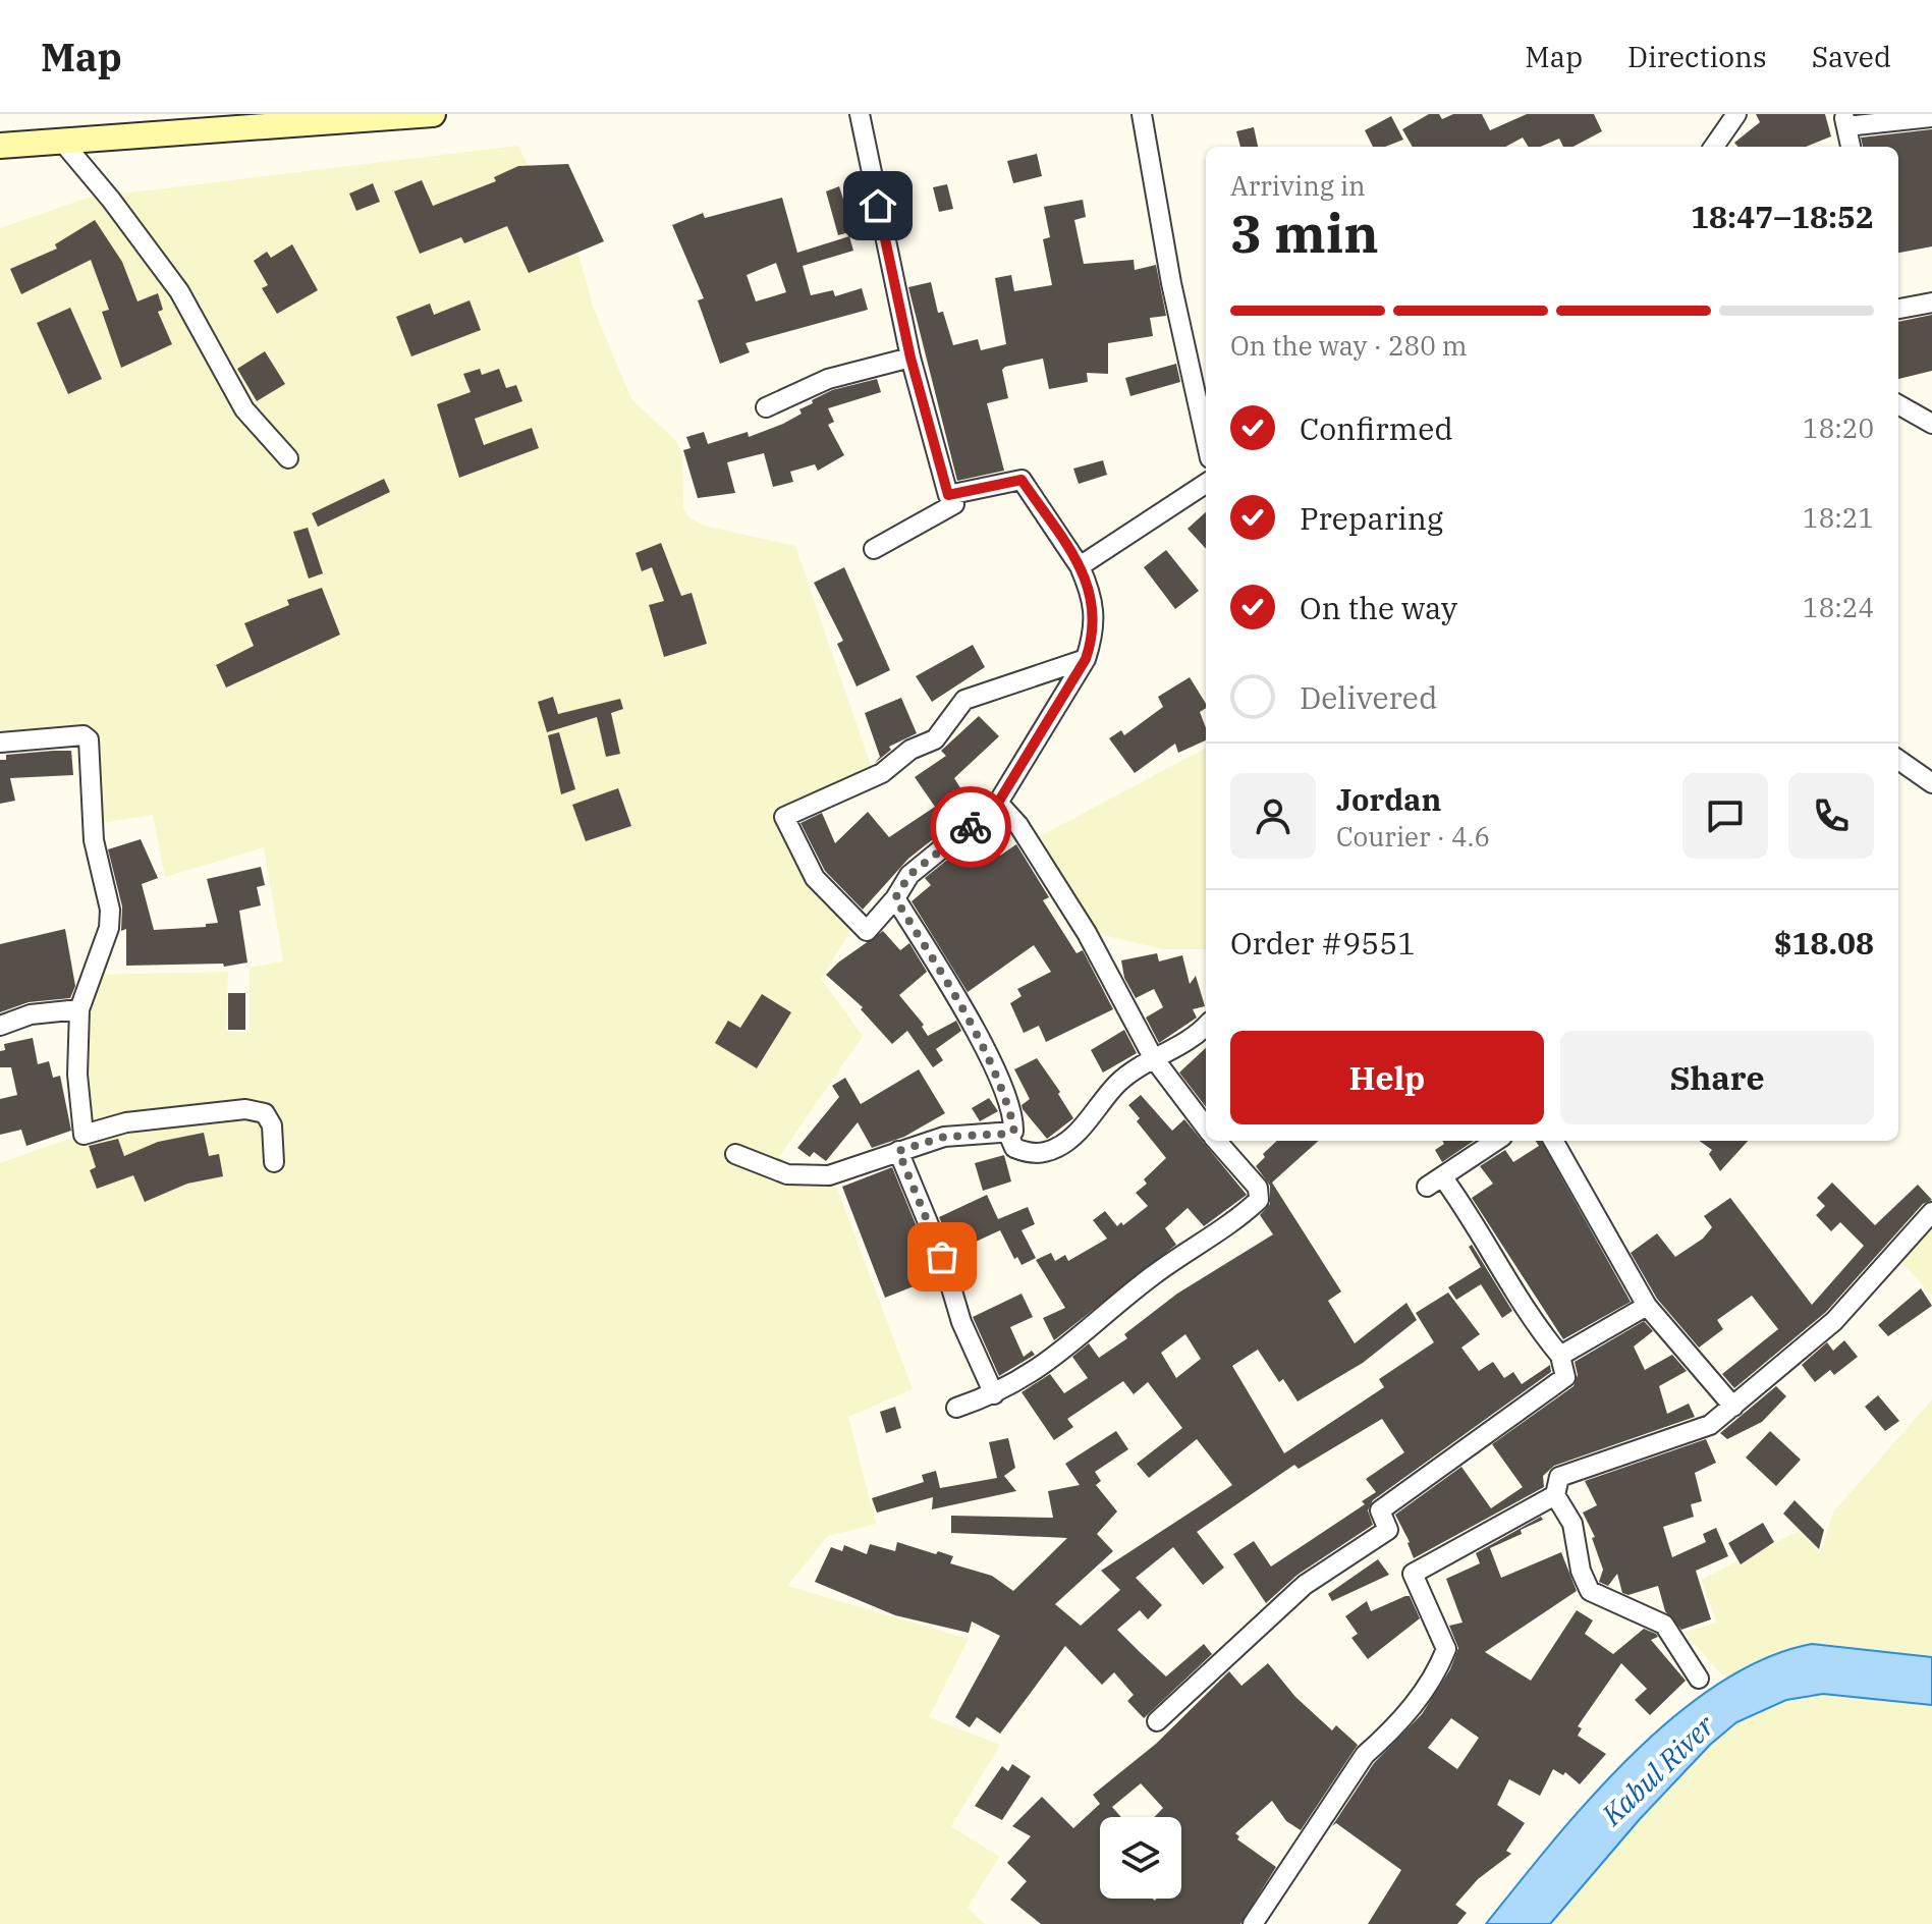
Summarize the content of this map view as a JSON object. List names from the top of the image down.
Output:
{
  "water": ["Kabul River"],
  "page": {
    "header": "Map",
    "nav": ["Map", "Directions", "Saved"],
    "heading": ["3 min", "Arriving in", "18:47–18:52"],
    "panel": [
      "Jordan",
      "Courier · 4.6",
      "Order #9551",
      "$18.08"
    ],
    "bar": "On the way · 280 m",
    "list": [
      ["Confirmed", "18:20"],
      ["Preparing", "18:21"],
      ["On the way", "18:24"],
      "Delivered"
    ],
    "buttons": ["Help", "Share"]
  }
}
